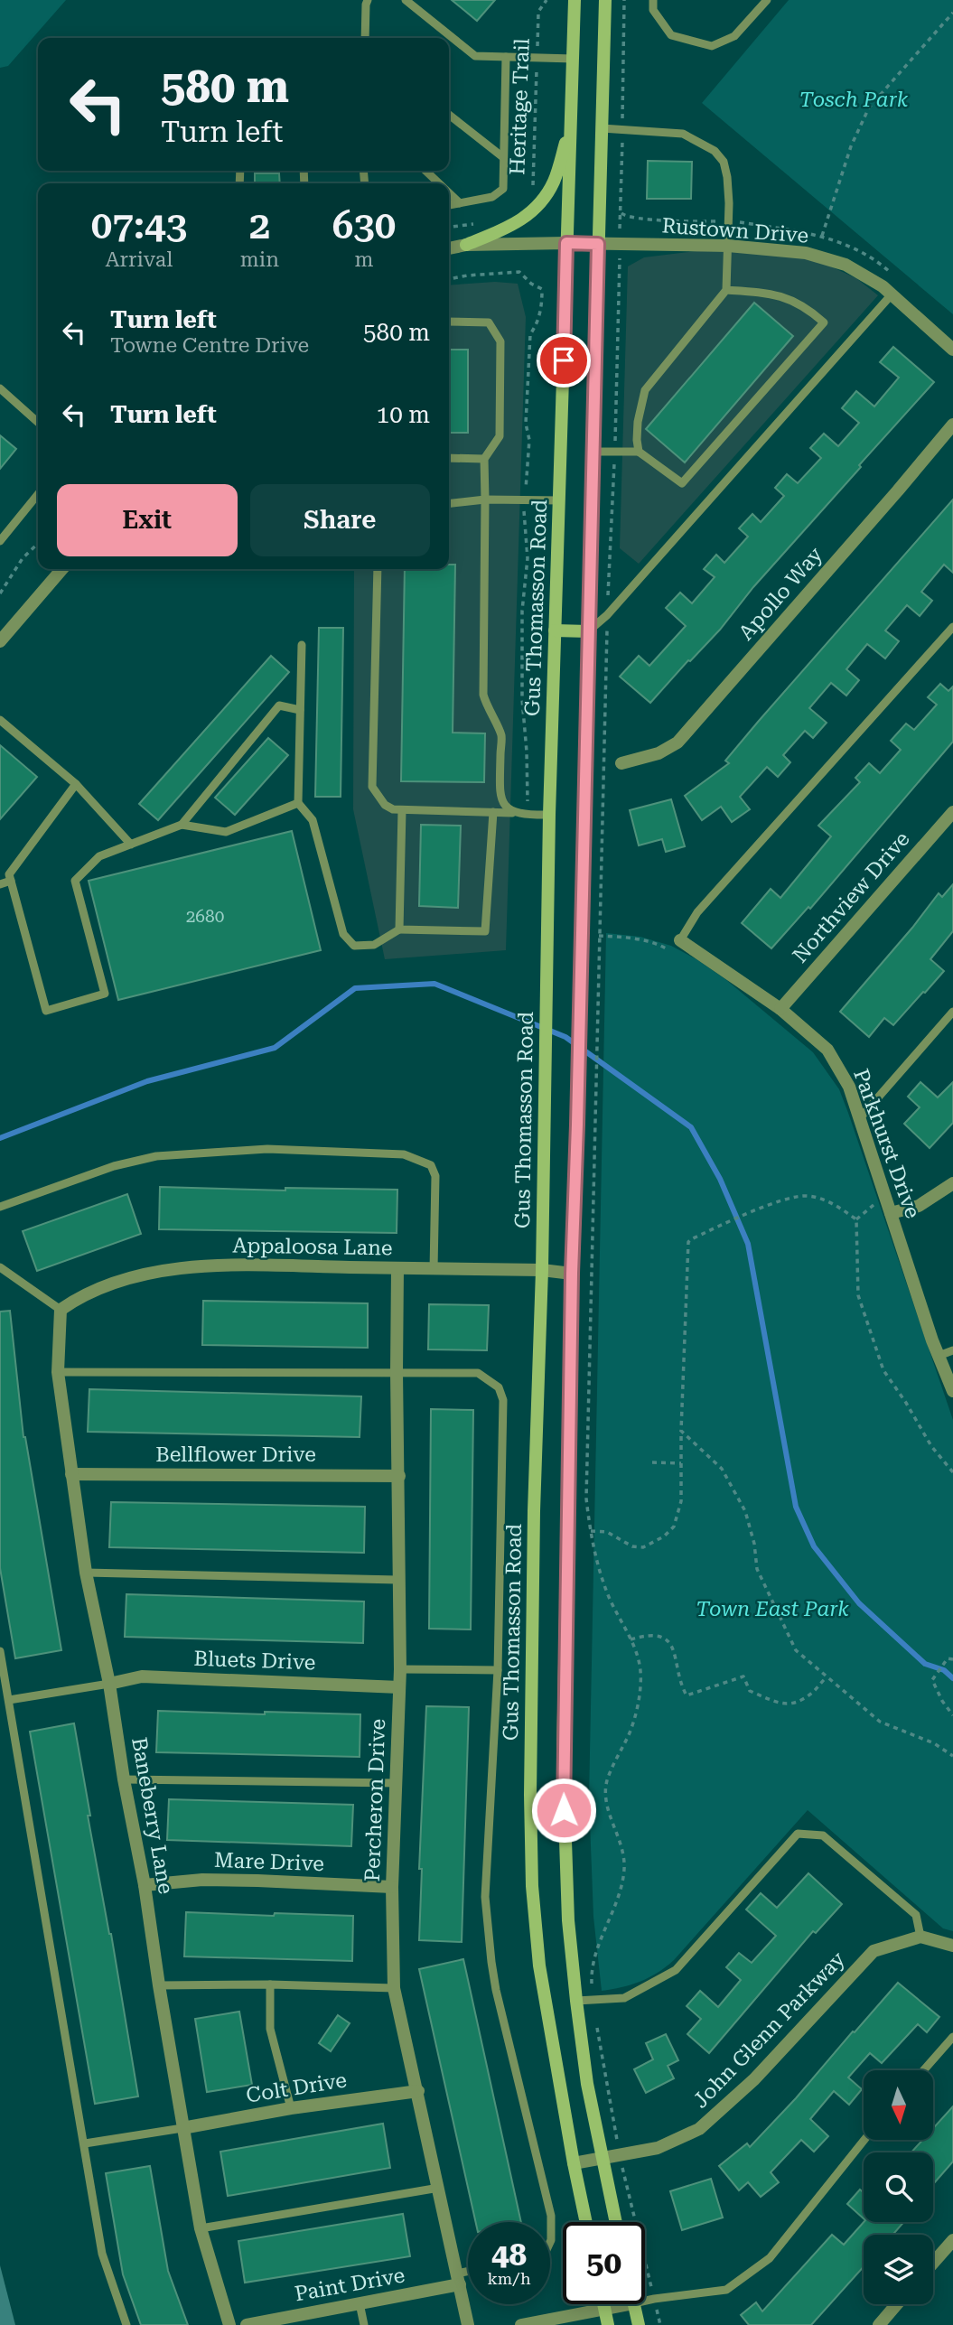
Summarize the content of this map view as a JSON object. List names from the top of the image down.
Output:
{
  "streets": {
    "main road": ["Gus Thomasson Road"],
    "street": [
      "Rustown Drive",
      "Apollo Way",
      "Northview Drive",
      "Parkhurst Drive",
      "Appaloosa Lane",
      "Bellflower Drive",
      "Bluets Drive",
      "Percheron Drive",
      "Baneberry Lane",
      "Mare Drive",
      "John Glenn Parkway",
      "Colt Drive",
      "Paint Drive"
    ],
    "path": ["Heritage Trail"]
  },
  "crossings": [
    ["Rustown Drive", "Gus Thomasson Road"],
    ["Gus Thomasson Road", "Appaloosa Lane"],
    ["Gus Thomasson Road", "John Glenn Parkway"],
    ["Northview Drive", "Parkhurst Drive"],
    ["Appaloosa Lane", "Percheron Drive"],
    ["Appaloosa Lane", "Baneberry Lane"],
    ["Bellflower Drive", "Percheron Drive"],
    ["Bellflower Drive", "Baneberry Lane"],
    ["Bluets Drive", "Percheron Drive"],
    ["Bluets Drive", "Baneberry Lane"],
    ["Percheron Drive", "Mare Drive"],
    ["Percheron Drive", "Colt Drive"],
    ["Percheron Drive", "Paint Drive"],
    ["Baneberry Lane", "Mare Drive"],
    ["Baneberry Lane", "Colt Drive"]
  ],
  "parks": ["Tosch Park", "Town East Park"],
  "house_numbers": ["2680"],
  "north": "bottom",
  "page": {
    "turn": ["580 m", "Turn left"],
    "eta": [
      "07:43",
      "Arrival",
      "2",
      "min",
      "630",
      "m"
    ],
    "list": [
      {
        "name": "Turn left",
        "note": "Towne Centre Drive",
        "value": "580 m"
      },
      {
        "name": "Turn left",
        "value": "10 m"
      }
    ],
    "buttons": ["Exit", "Share"],
    "speed": "48 km/h",
    "limit": "50"
  }
}
